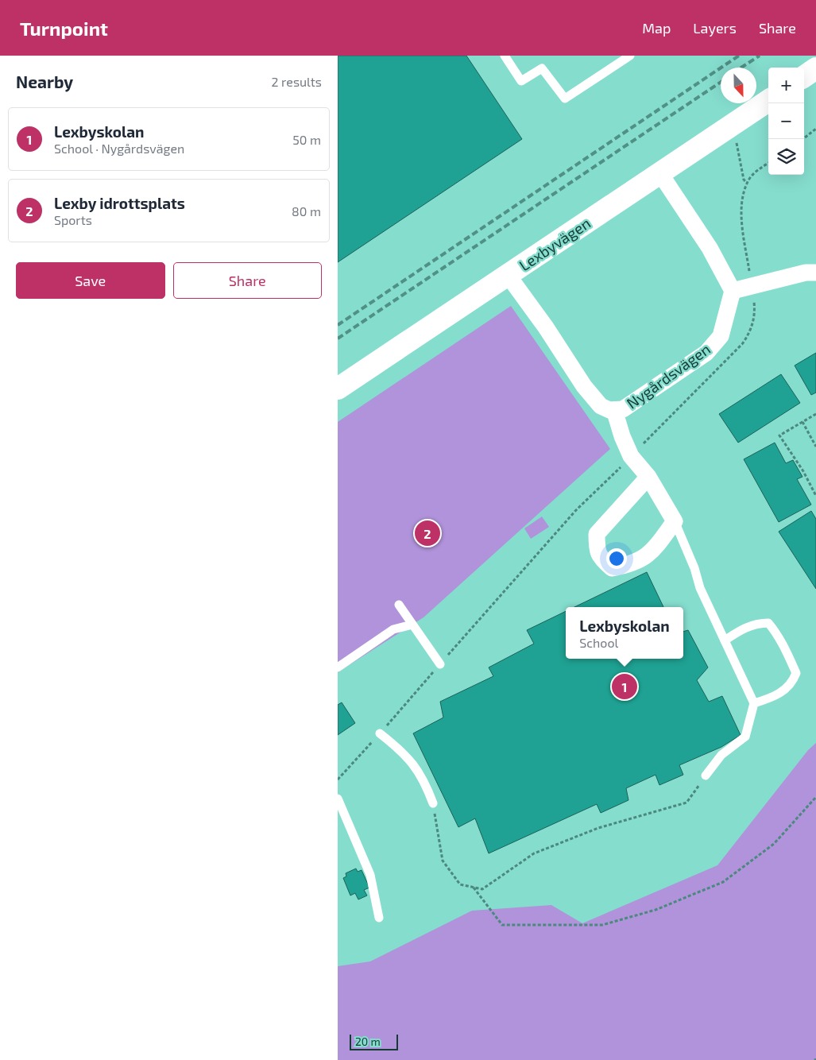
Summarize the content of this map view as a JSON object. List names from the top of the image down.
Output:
{
  "streets": {
    "street": ["Lexbyvägen", "Nygårdsvägen"]
  },
  "crossings": [
    ["Lexbyvägen", "Nygårdsvägen"]
  ],
  "scale_bar": "20 m",
  "north": "bottom",
  "page": {
    "header": "Turnpoint",
    "nav": ["Map", "Layers", "Share"],
    "heading": ["Nearby", "2 results"],
    "map_buttons": ["+", "−"],
    "list": [
      {
        "mark": "1",
        "name": "Lexbyskolan",
        "note": "School · Nygårdsvägen",
        "value": "50 m"
      },
      {
        "mark": "2",
        "name": "Lexby idrottsplats",
        "note": "Sports",
        "value": "80 m"
      }
    ],
    "buttons": ["Save", "Share"],
    "pins": ["2", "1"],
    "popup": ["Lexbyskolan", "School"],
    "scale": "20 m"
  }
}
